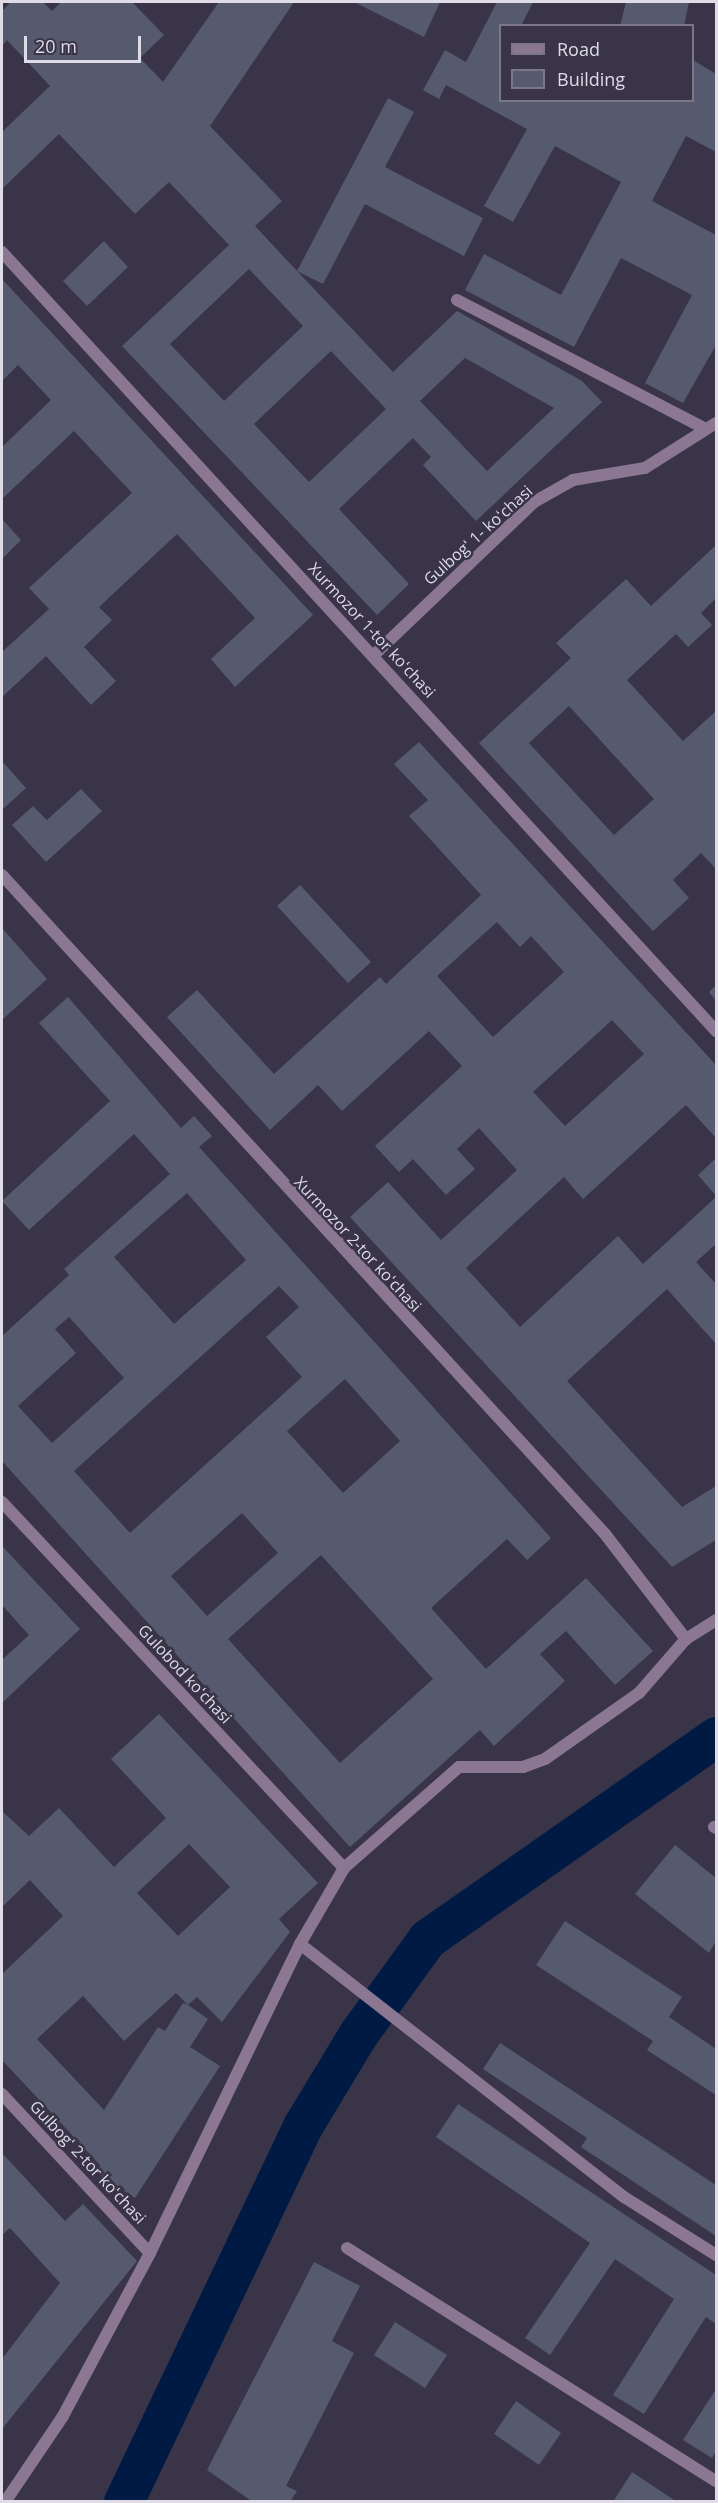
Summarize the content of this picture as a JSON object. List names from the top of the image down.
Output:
{
  "streets": {
    "street": [
      "Gulbogʻ 1- koʻchasi",
      "Xurmozor 1-tor koʻchasi",
      "Xurmozor 2-tor koʻchasi",
      "Gulobod koʻchasi",
      "Gulbogʻ 2-tor koʻchasi"
    ]
  },
  "crossings": [
    ["Gulbogʻ 1- koʻchasi", "Xurmozor 1-tor koʻchasi"]
  ],
  "legend": ["Road", "Building"],
  "scale_bar": "20 m"
}
